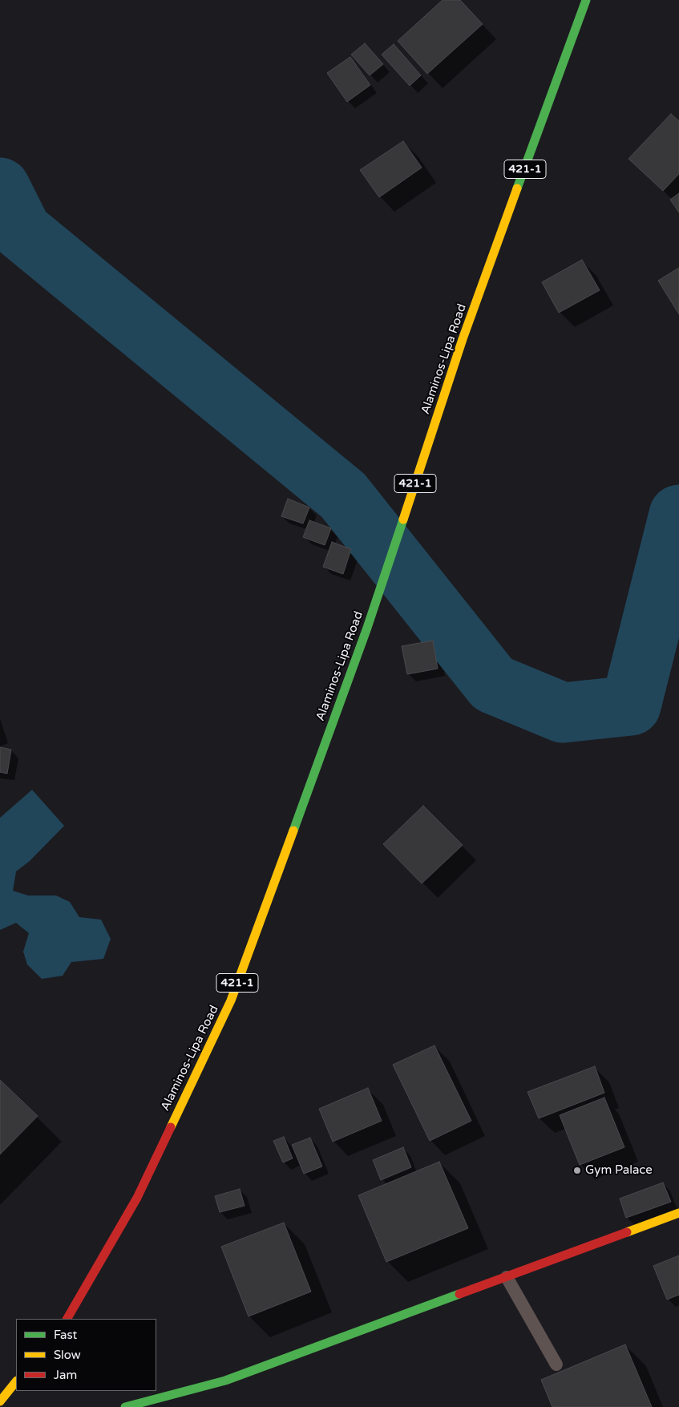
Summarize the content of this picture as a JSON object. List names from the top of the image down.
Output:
{
  "streets": {
    "main road": ["421-1", "Alaminos-Lipa Road"]
  },
  "places": ["Gym Palace"],
  "legend": ["Fast", "Slow", "Jam"]
}
